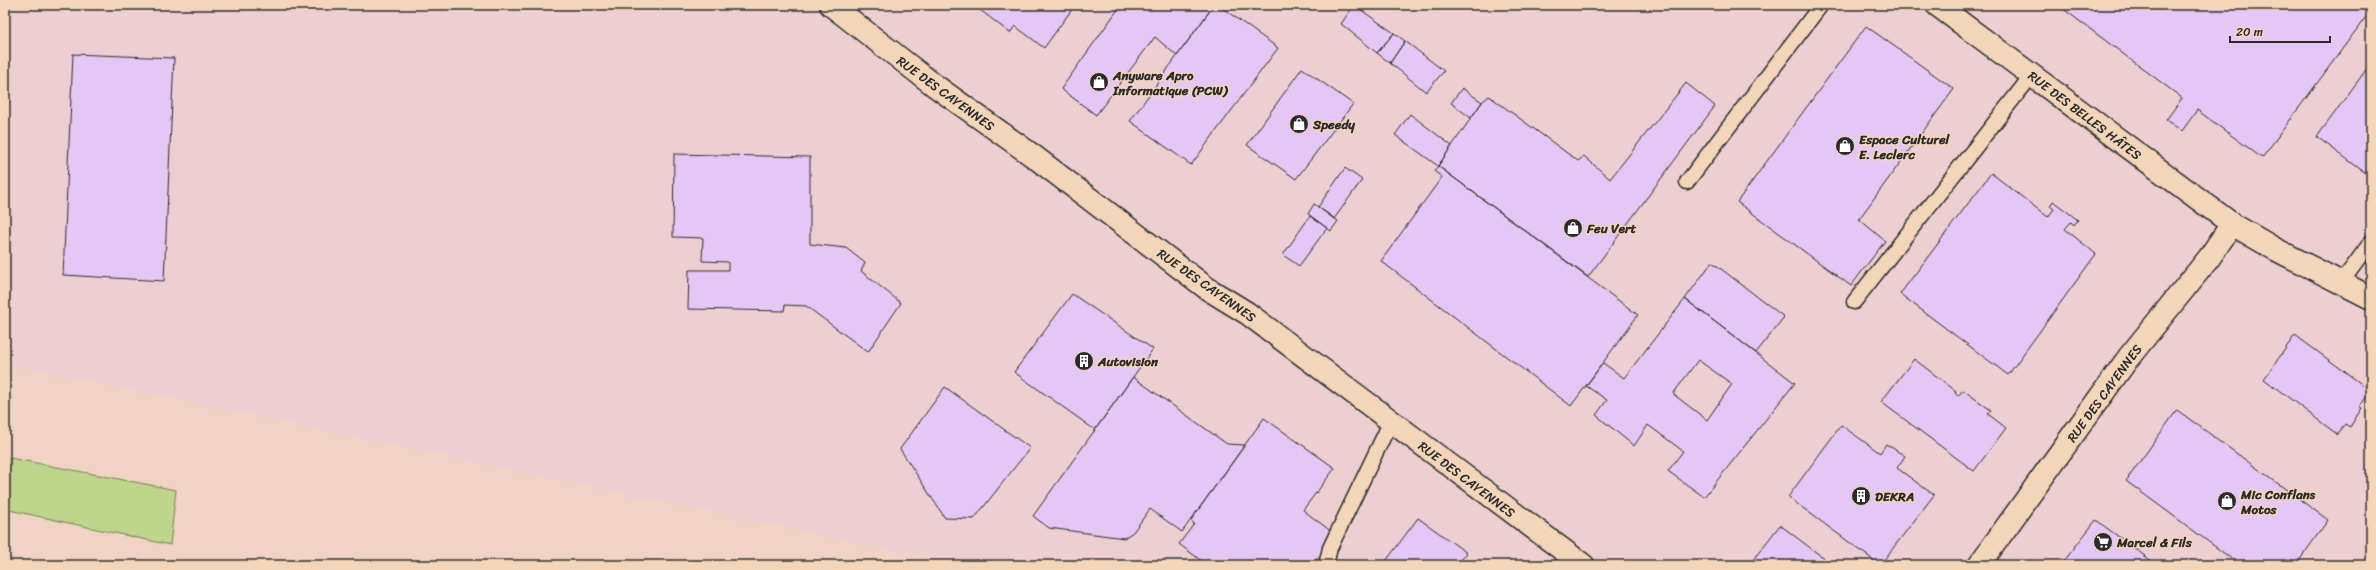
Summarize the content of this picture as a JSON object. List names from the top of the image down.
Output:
{
  "streets": {
    "street": ["RUE DES CAYENNES", "RUE DES BELLES HÂTES"]
  },
  "crossings": [
    ["RUE DES CAYENNES", "RUE DES BELLES HÂTES"]
  ],
  "places": {
    "shop": [
      "Anyware Apro Informatique (PCW)",
      "Speedy",
      "Espace Culturel E. Leclerc",
      "Feu Vert",
      "Mic Conflans Motos"
    ],
    "building": ["Autovision", "DEKRA"],
    "supermarket": ["Marcel & Fils"]
  },
  "scale_bar": "20 m"
}
